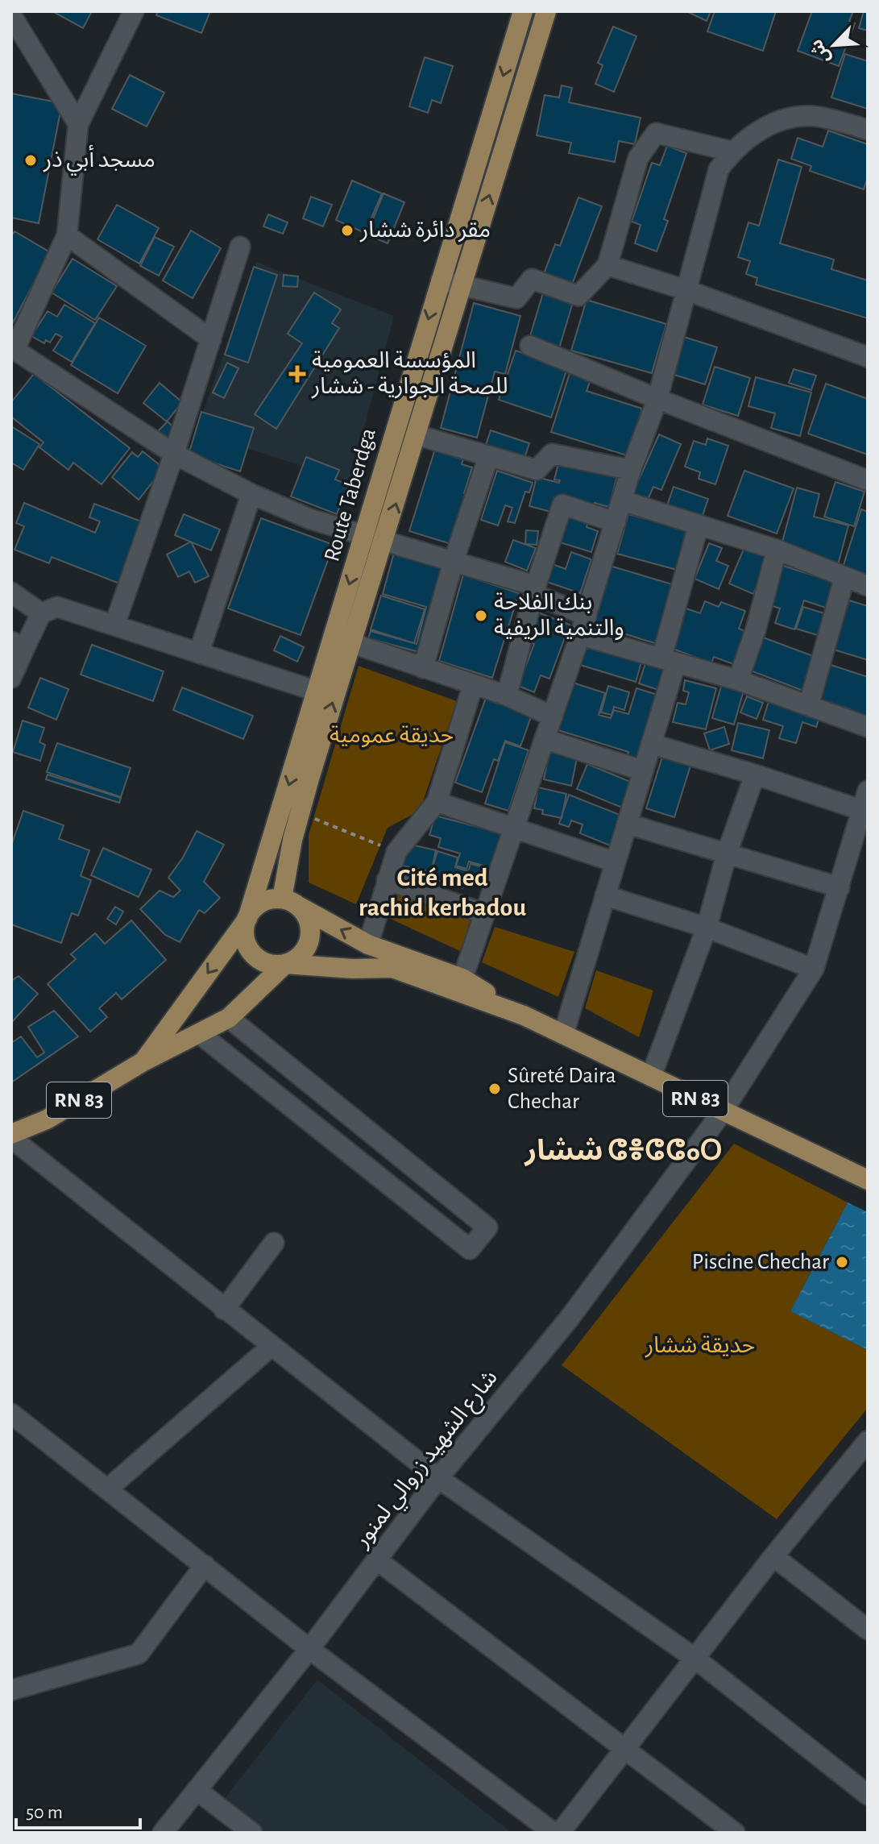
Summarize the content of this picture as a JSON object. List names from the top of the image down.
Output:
{
  "streets": {
    "main road": ["Route Taberdga", "RN 83"],
    "street": ["شارع الشهيد زروالي لمنور"]
  },
  "crossings": [
    ["Route Taberdga", "RN 83"],
    ["RN 83", "شارع الشهيد زروالي لمنور"]
  ],
  "districts": ["Cité med rachid kerbadou", "ششار ⵛⴻⵛⵛⴰⵔ"],
  "parks": ["حديقة عمومية", "حديقة ششار"],
  "places": {
    "other": [
      "مسجد أبي ذر",
      "مقر دائرة ششار",
      "بنك الفلاحة والتنمية الريفية",
      "Sûreté Daira Chechar",
      "Piscine Chechar"
    ],
    "health": ["المؤسسة العمومية للصحة الجوارية - ششار"]
  },
  "scale_bar": "50 m",
  "north": "bottom left"
}
